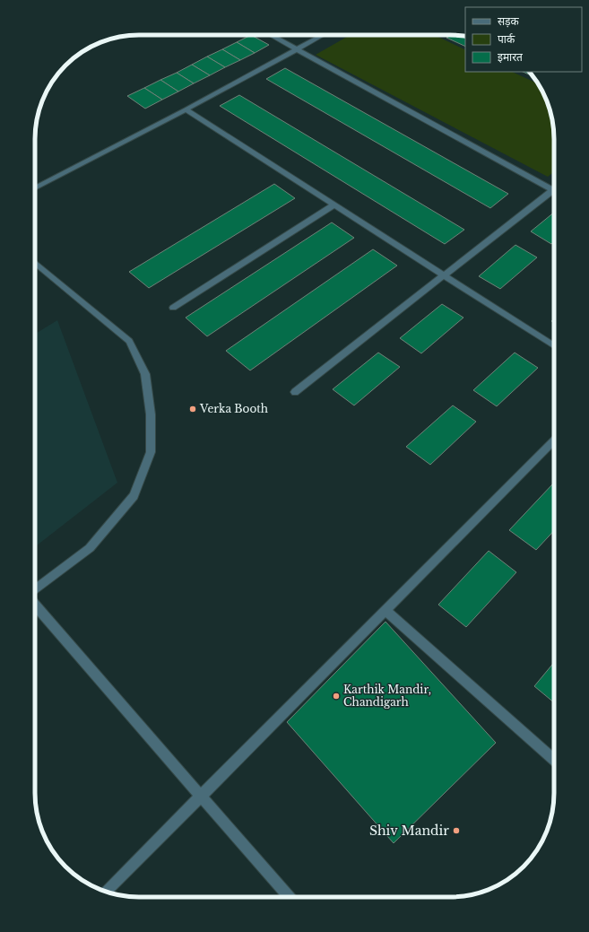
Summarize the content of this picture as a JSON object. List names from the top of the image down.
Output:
{
  "places": ["Verka Booth", "Karthik Mandir, Chandigarh", "Shiv Mandir"],
  "legend": ["सड़क", "पार्क", "इमारत"]
}
